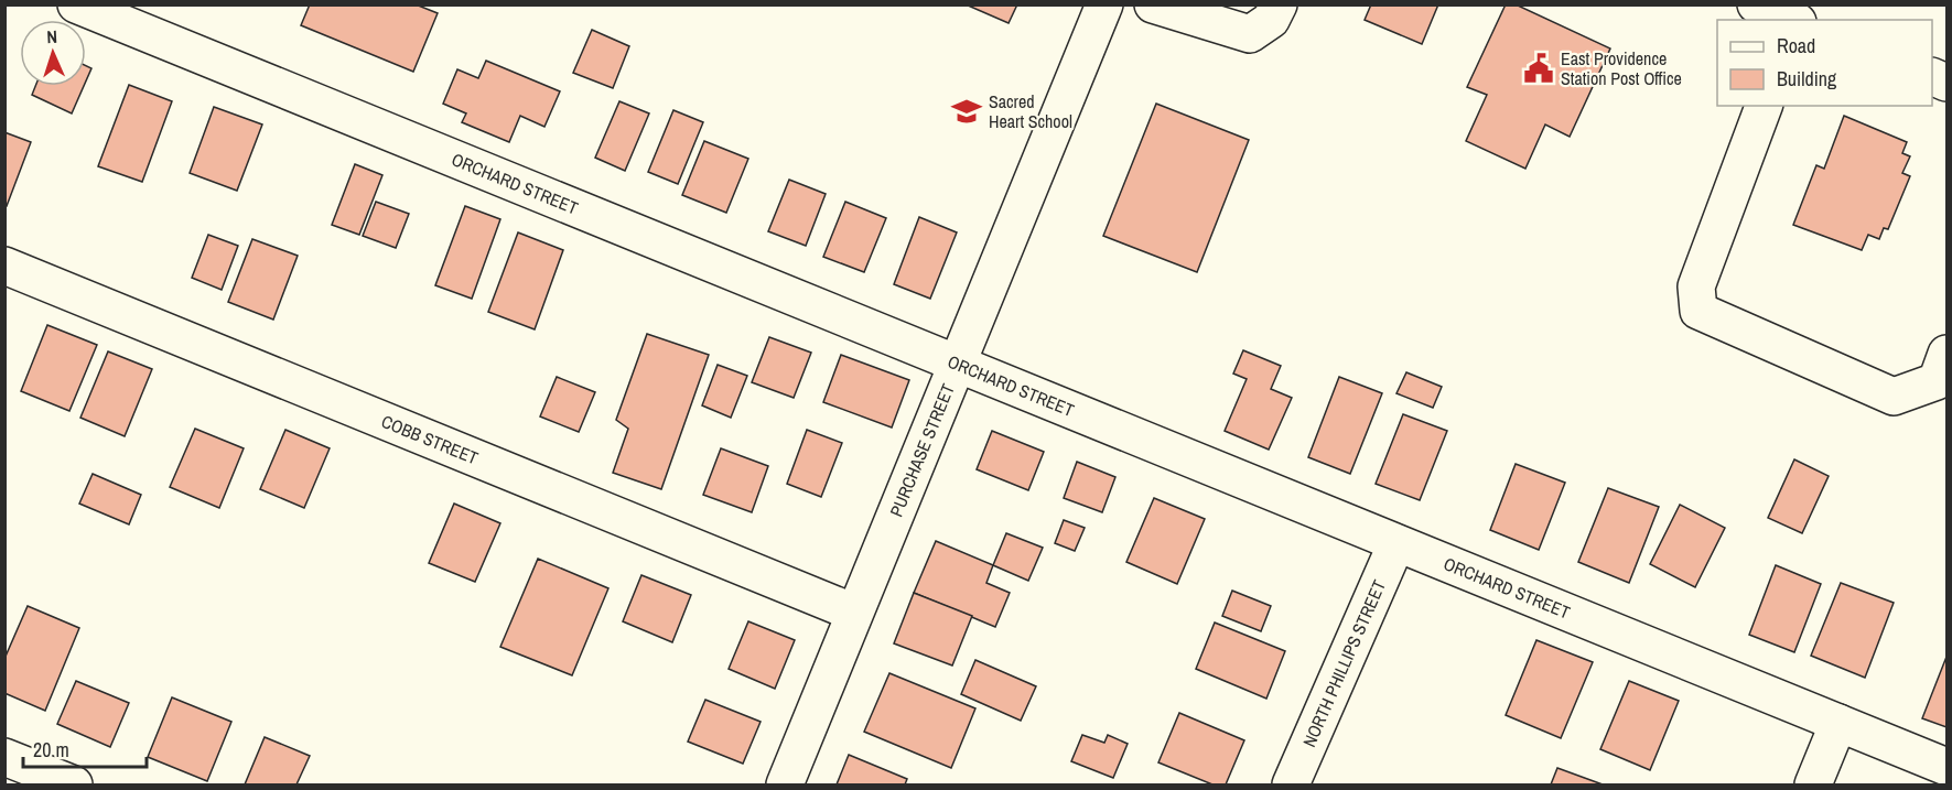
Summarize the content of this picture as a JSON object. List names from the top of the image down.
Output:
{
  "streets": {
    "street": [
      "ORCHARD STREET",
      "COBB STREET",
      "PURCHASE STREET",
      "NORTH PHILLIPS STREET"
    ]
  },
  "crossings": [
    ["ORCHARD STREET", "PURCHASE STREET"],
    ["ORCHARD STREET", "NORTH PHILLIPS STREET"],
    ["COBB STREET", "PURCHASE STREET"]
  ],
  "places": {
    "public building": ["East Providence Station Post Office"],
    "school or university": ["Sacred Heart School"]
  },
  "legend": ["Road", "Building"],
  "scale_bar": "20 m",
  "north": "top"
}
